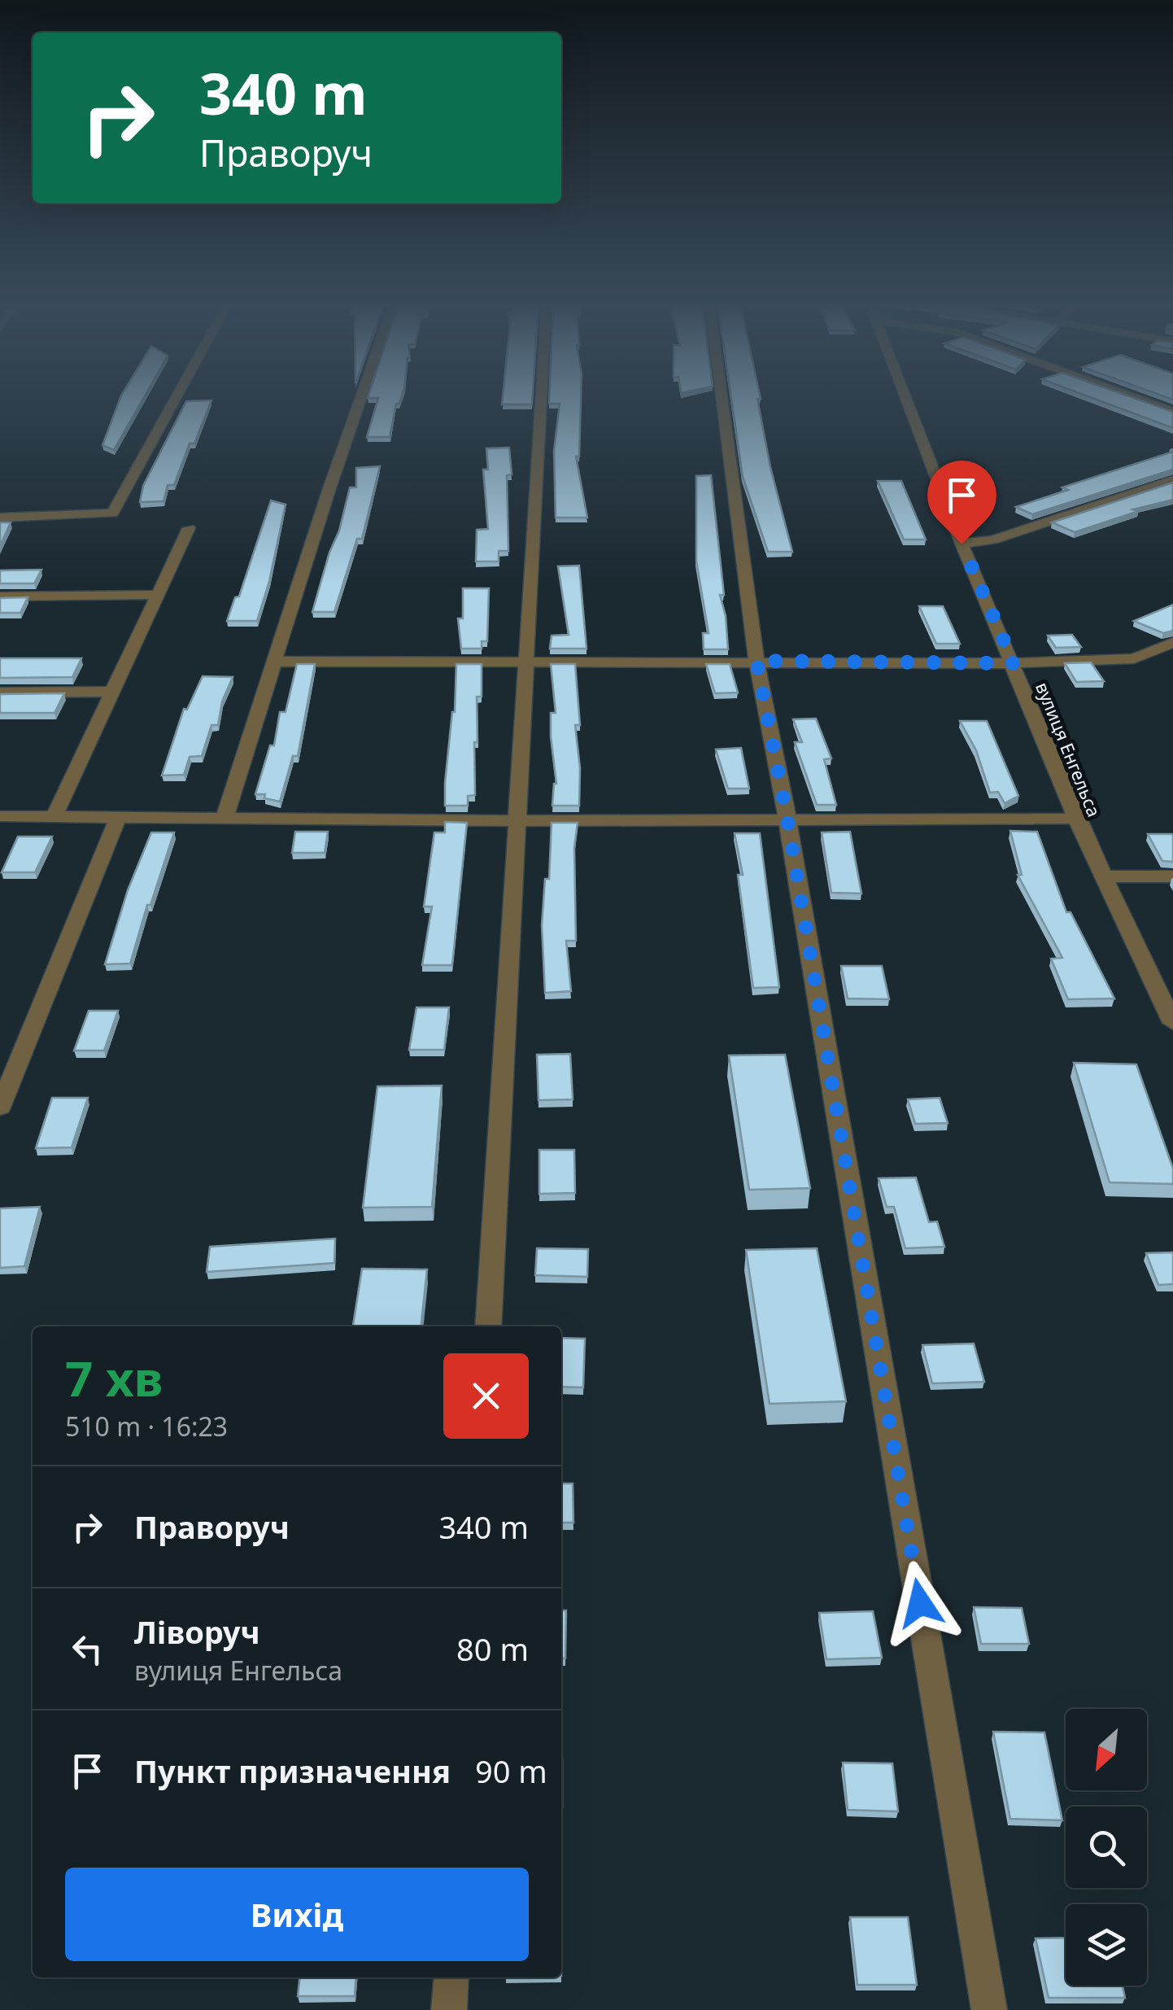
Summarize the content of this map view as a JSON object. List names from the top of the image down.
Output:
{
  "streets": {
    "street": ["вулиця Енгельса"]
  },
  "north": "bottom left",
  "page": {
    "turn": ["340 m", "Праворуч"],
    "heading": ["7 хв", "510 m · 16:23"],
    "list": [
      {
        "name": "Праворуч",
        "value": "340 m"
      },
      {
        "name": "Ліворуч",
        "note": "вулиця Енгельса",
        "value": "80 m"
      },
      {
        "name": "Пункт призначення",
        "value": "90 m"
      }
    ],
    "buttons": "Вихід"
  }
}
